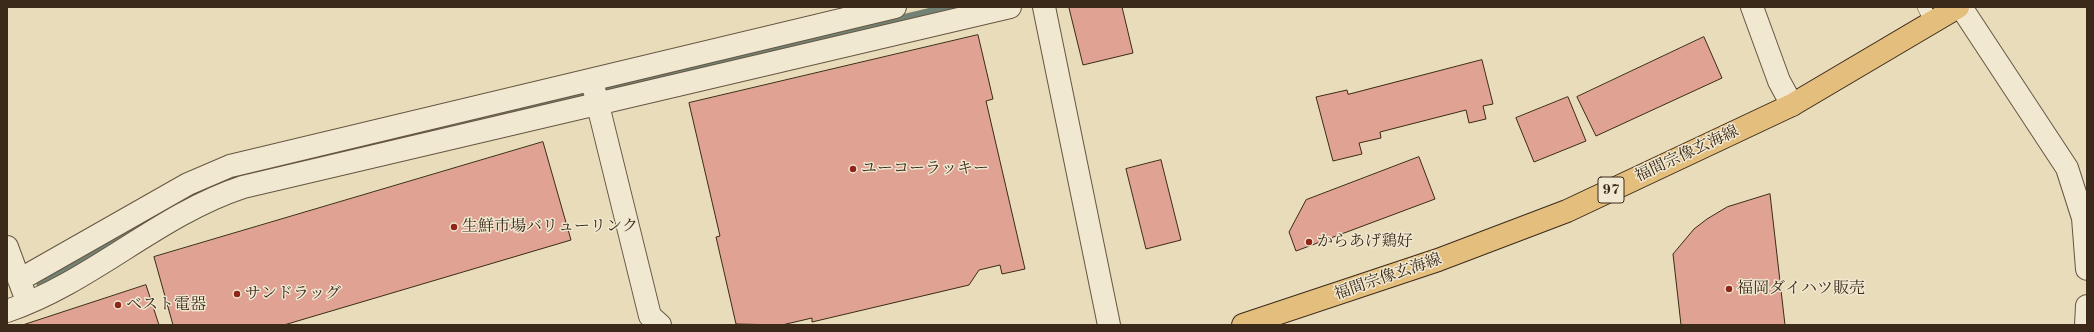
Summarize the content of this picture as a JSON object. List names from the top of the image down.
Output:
{
  "streets": {
    "main road": ["福間宗像玄海線", "97"]
  },
  "places": [
    "ユーコーラッキー",
    "生鮮市場バリューリンク",
    "からあげ鶏好",
    "福岡ダイハツ販売",
    "サンドラッグ",
    "ベスト電器"
  ]
}
